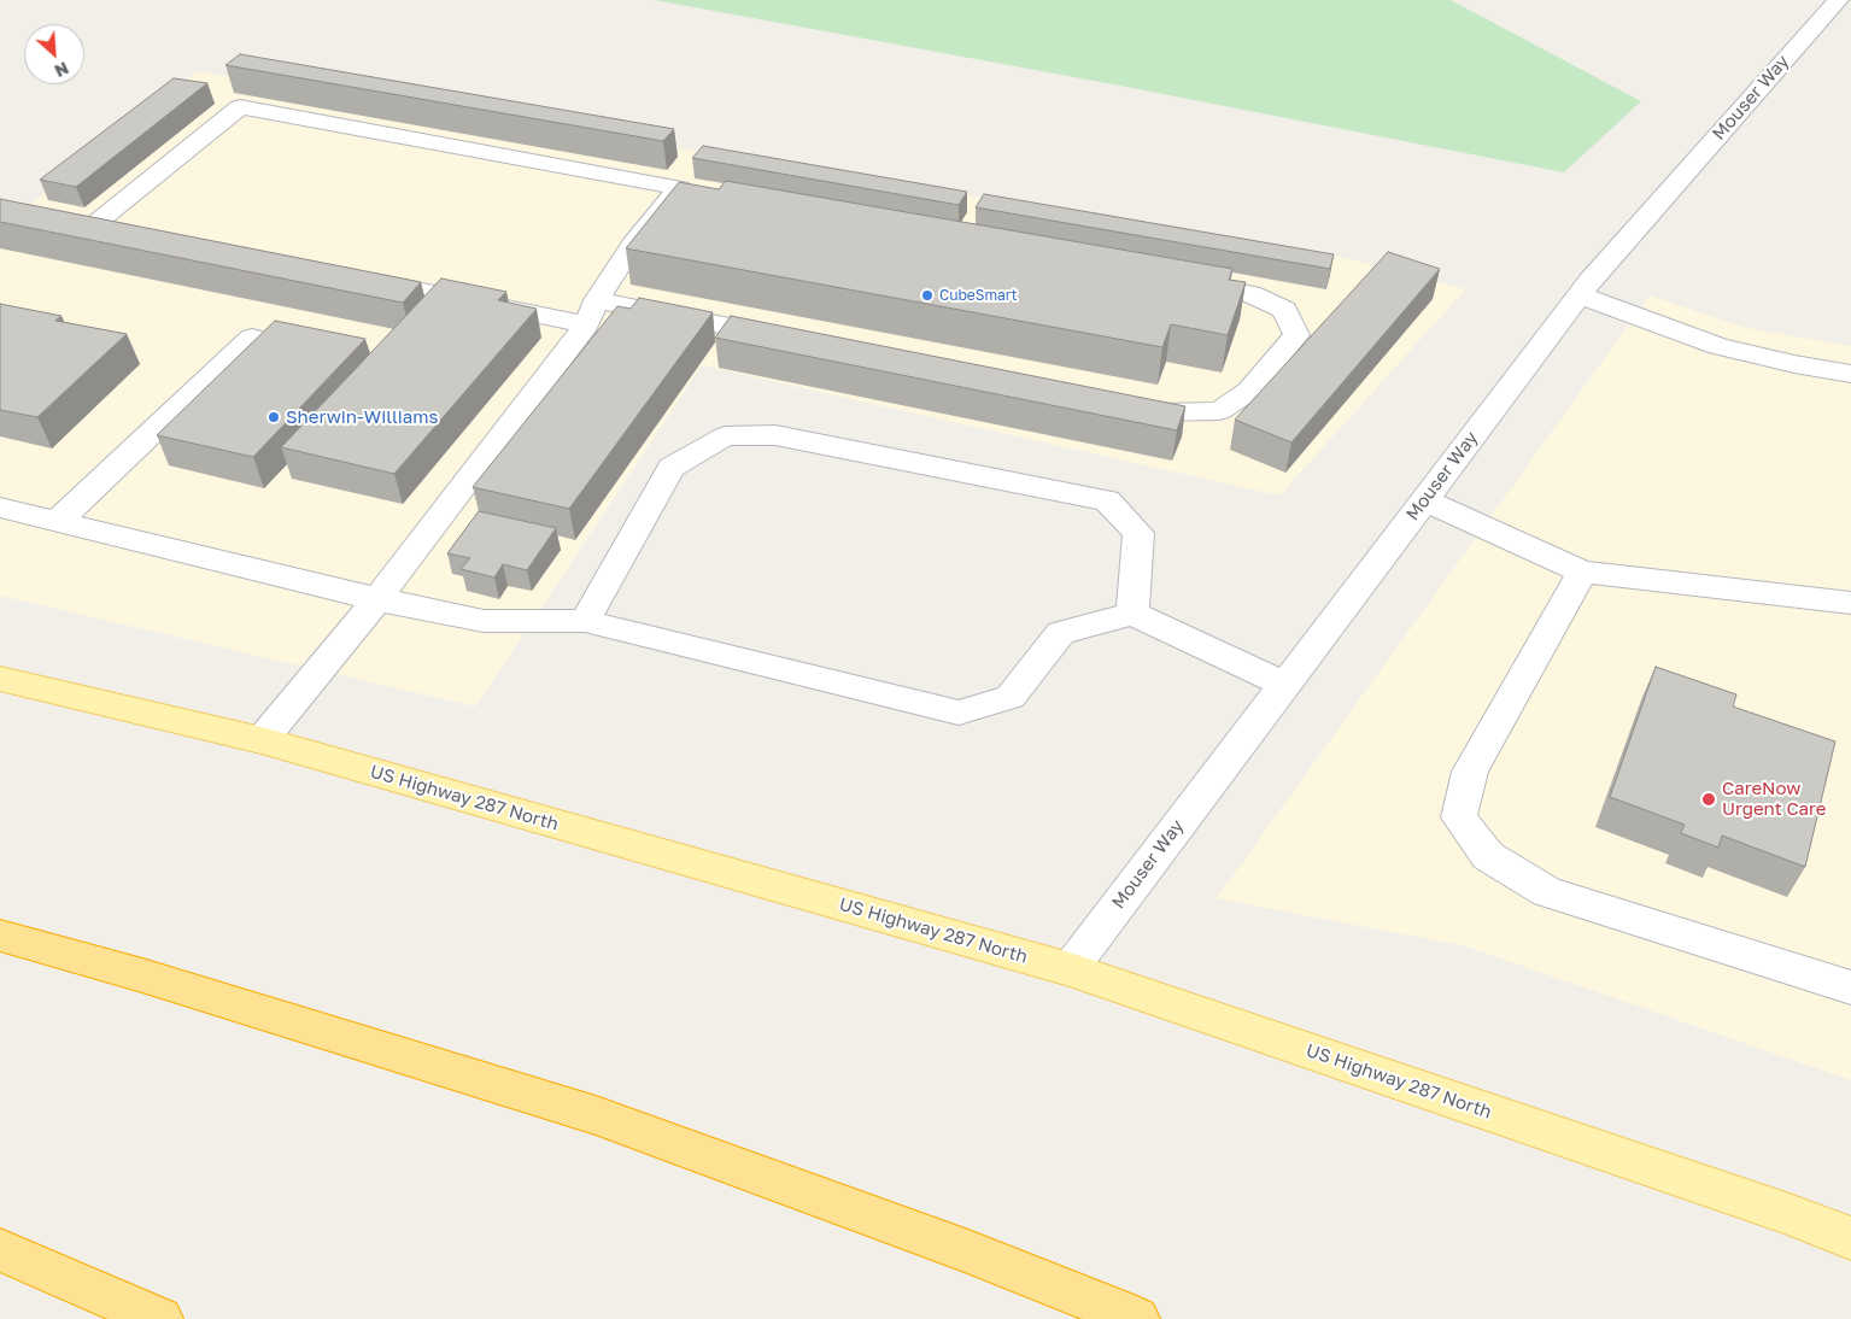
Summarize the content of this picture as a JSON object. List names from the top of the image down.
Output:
{
  "streets": {
    "main road": ["US Highway 287 North"],
    "street": ["Mouser Way"]
  },
  "crossings": [
    ["Mouser Way", "US Highway 287 North"]
  ],
  "places": ["CubeSmart", "Sherwin-Williams", "CareNow Urgent Care"],
  "north": "bottom right"
}
